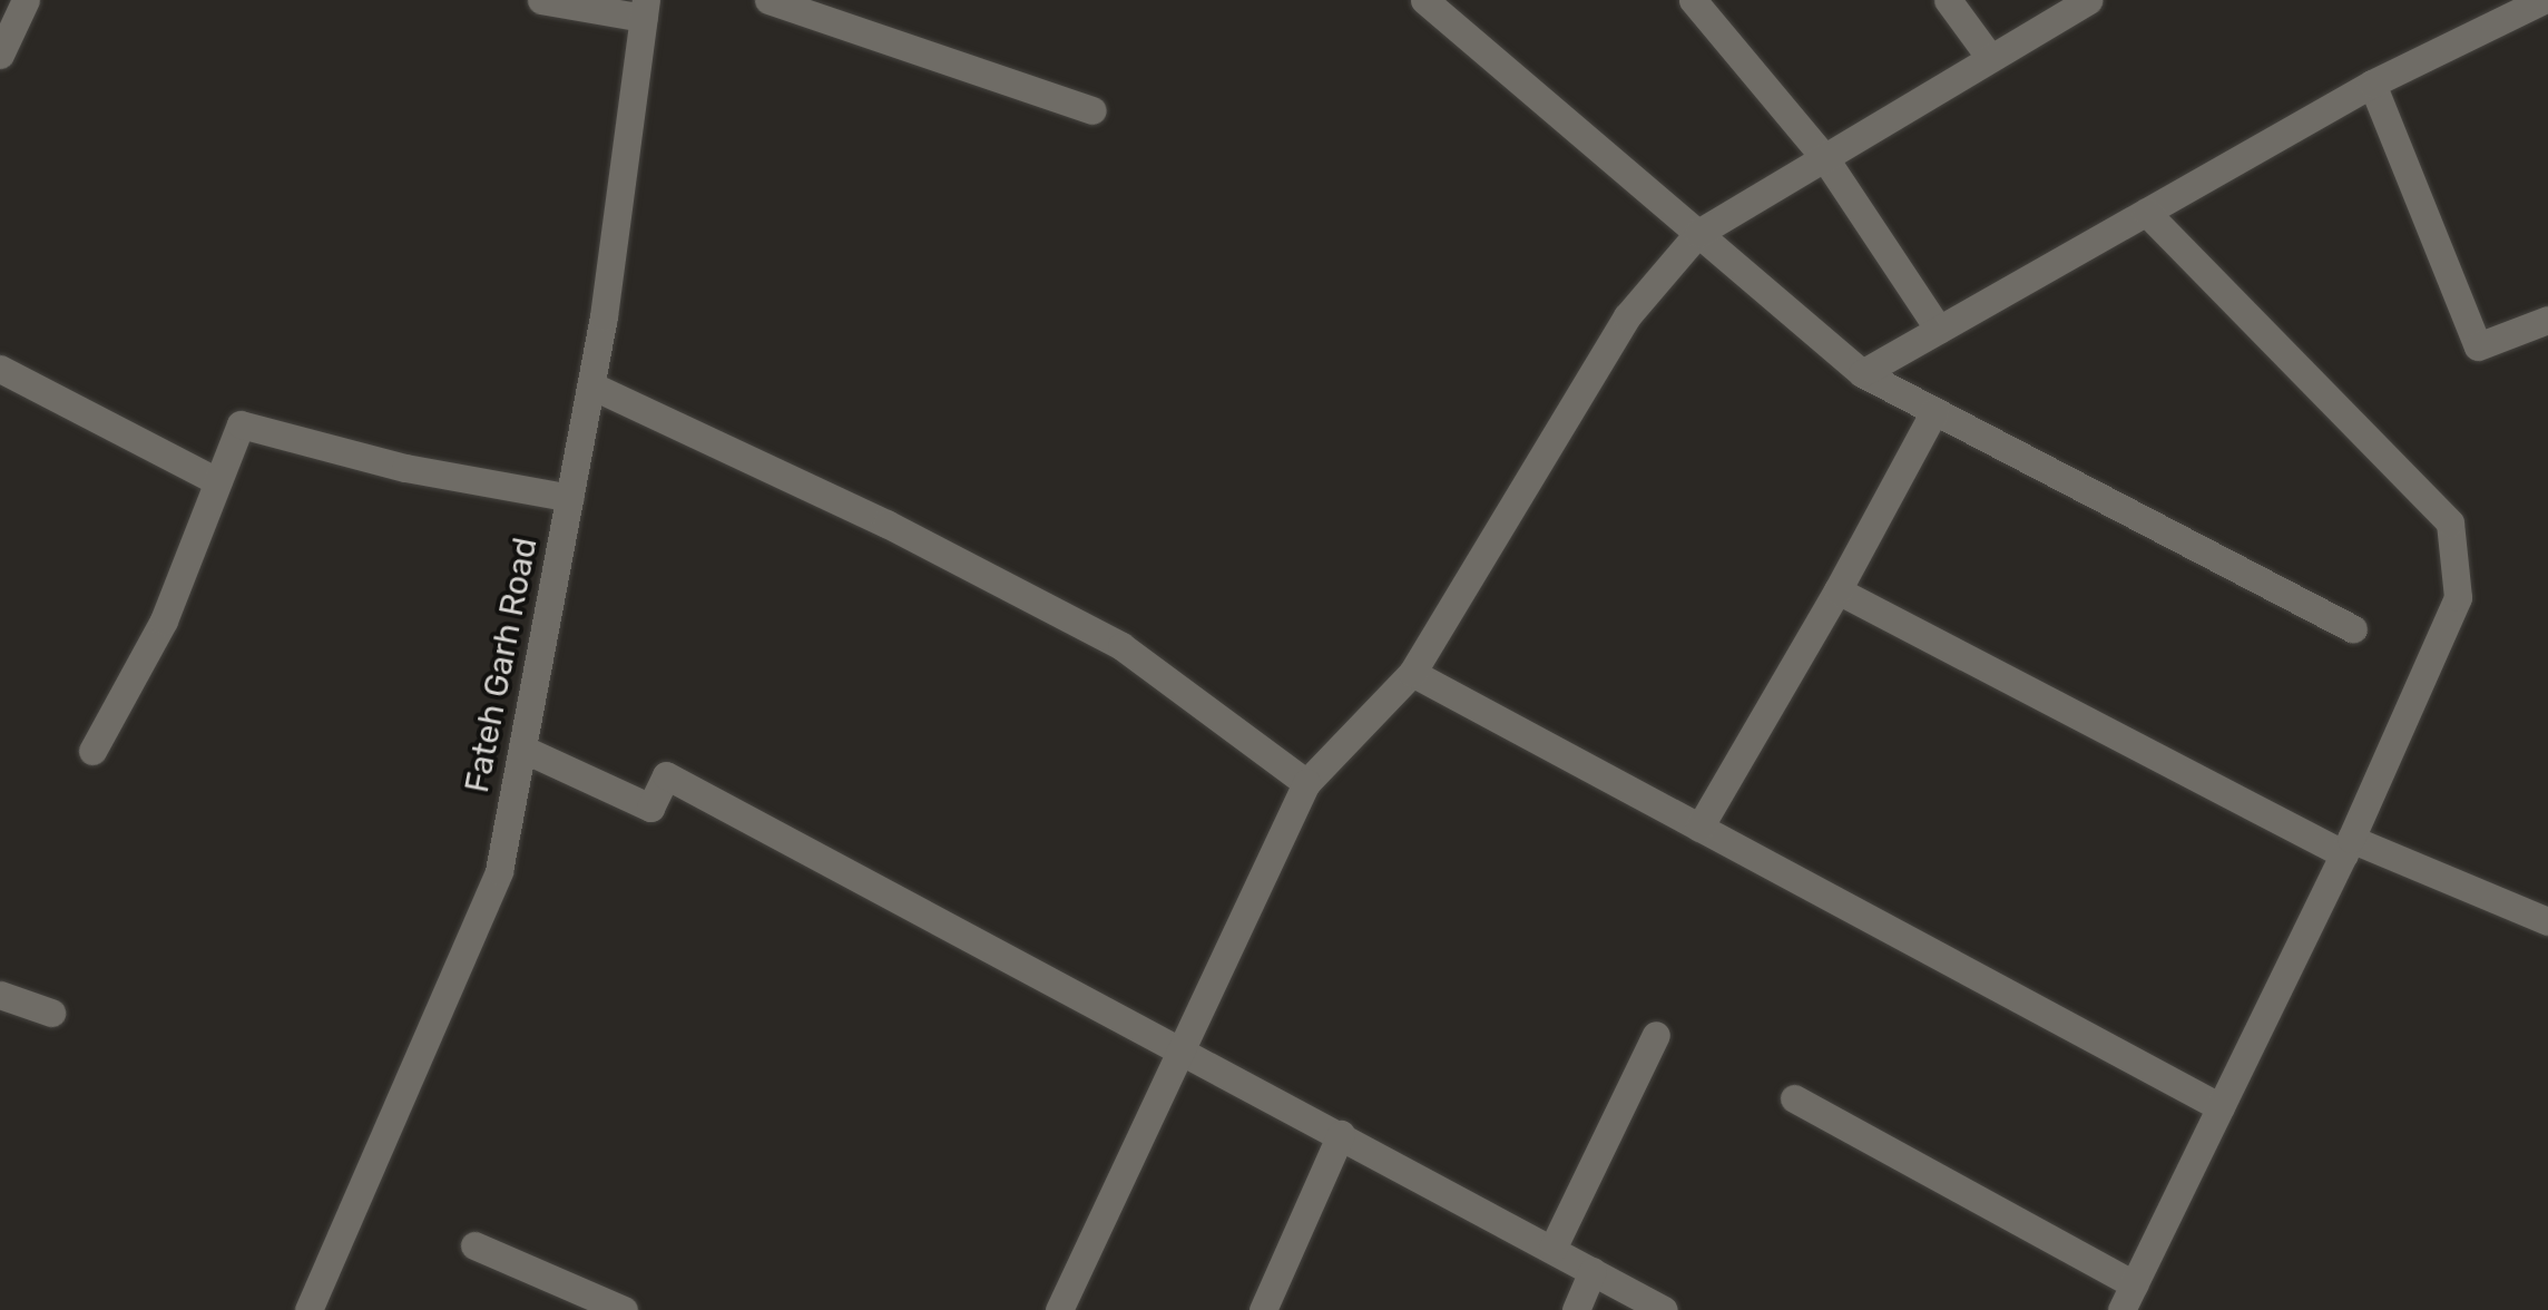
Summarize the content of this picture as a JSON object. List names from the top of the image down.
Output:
{
  "streets": {
    "street": ["Fateh Garh Road"]
  }
}
